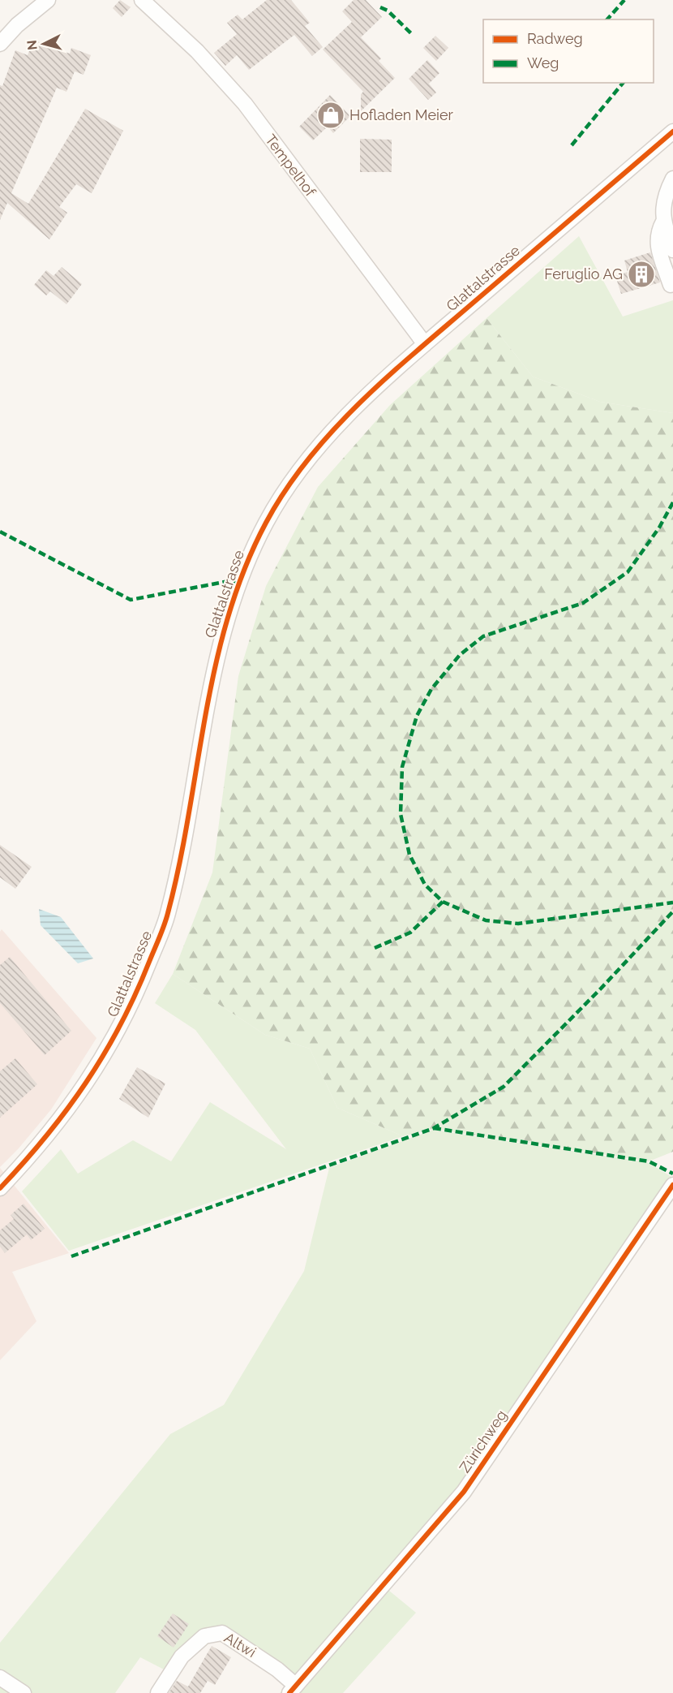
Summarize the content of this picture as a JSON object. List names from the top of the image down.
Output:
{
  "streets": {
    "street": [
      "Tempelhof",
      "Glattalstrasse",
      "Zürichweg",
      "Altwi"
    ]
  },
  "crossings": [
    ["Tempelhof", "Glattalstrasse"],
    ["Zürichweg", "Altwi"]
  ],
  "places": {
    "shop": ["Hofladen Meier"],
    "building": ["Feruglio AG"]
  },
  "legend": ["Radweg", "Weg"],
  "north": "left"
}
